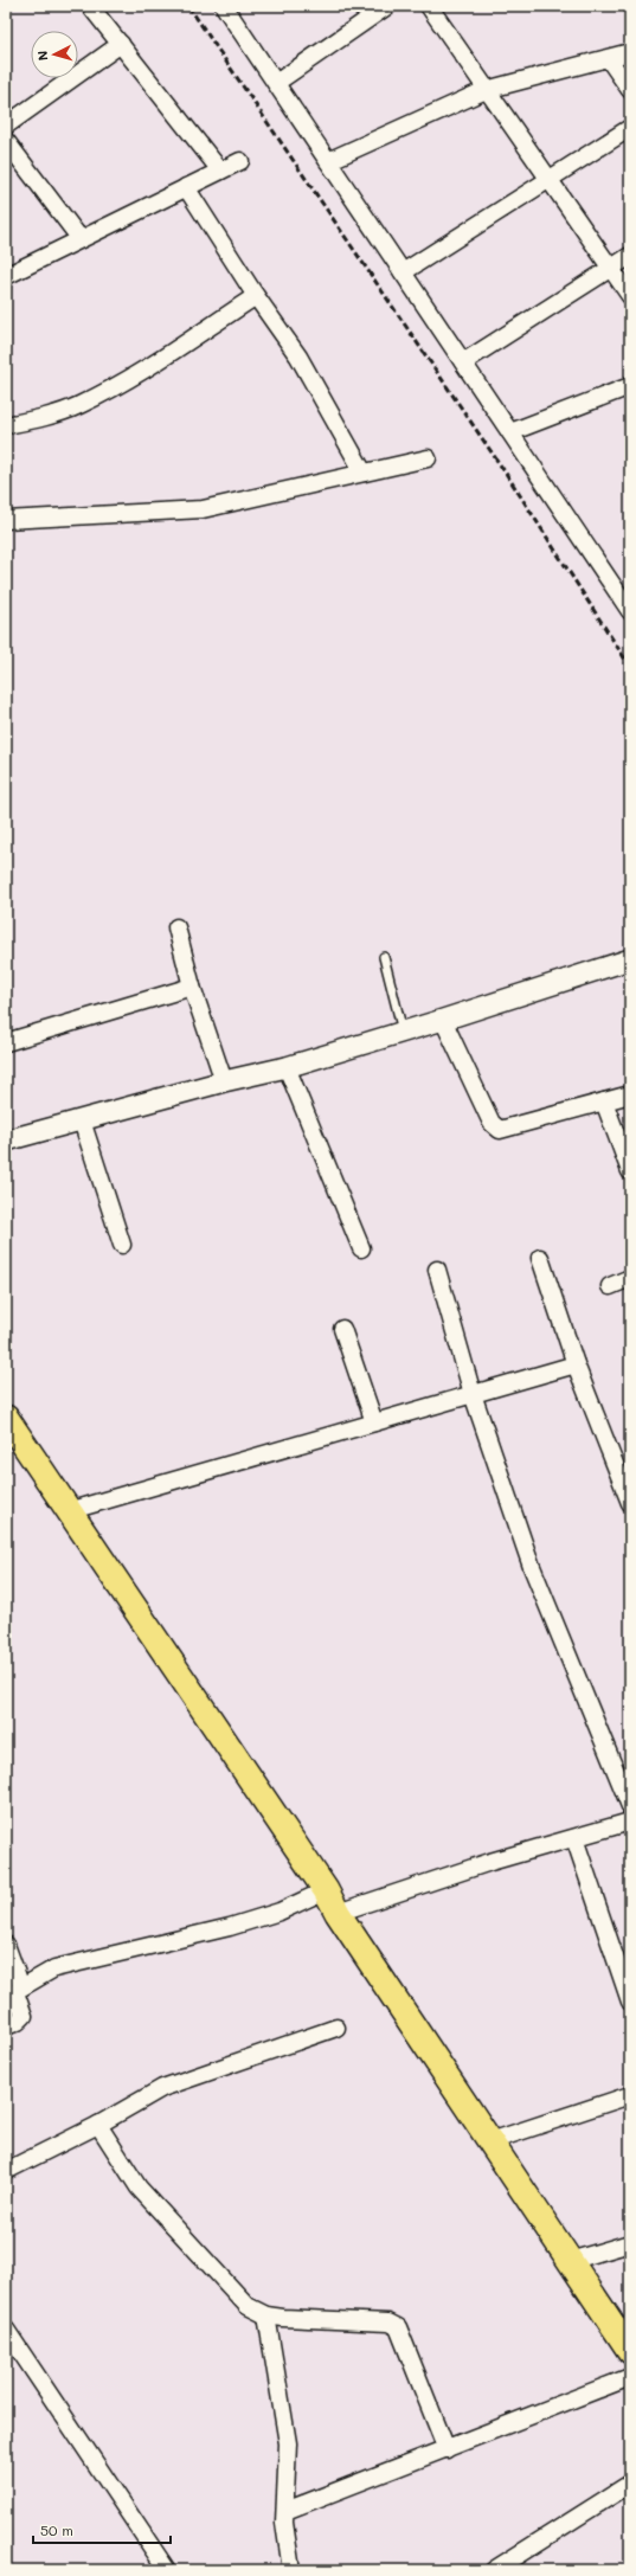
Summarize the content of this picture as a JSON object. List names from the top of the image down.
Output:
{
  "scale_bar": "50 m",
  "north": "left"
}
